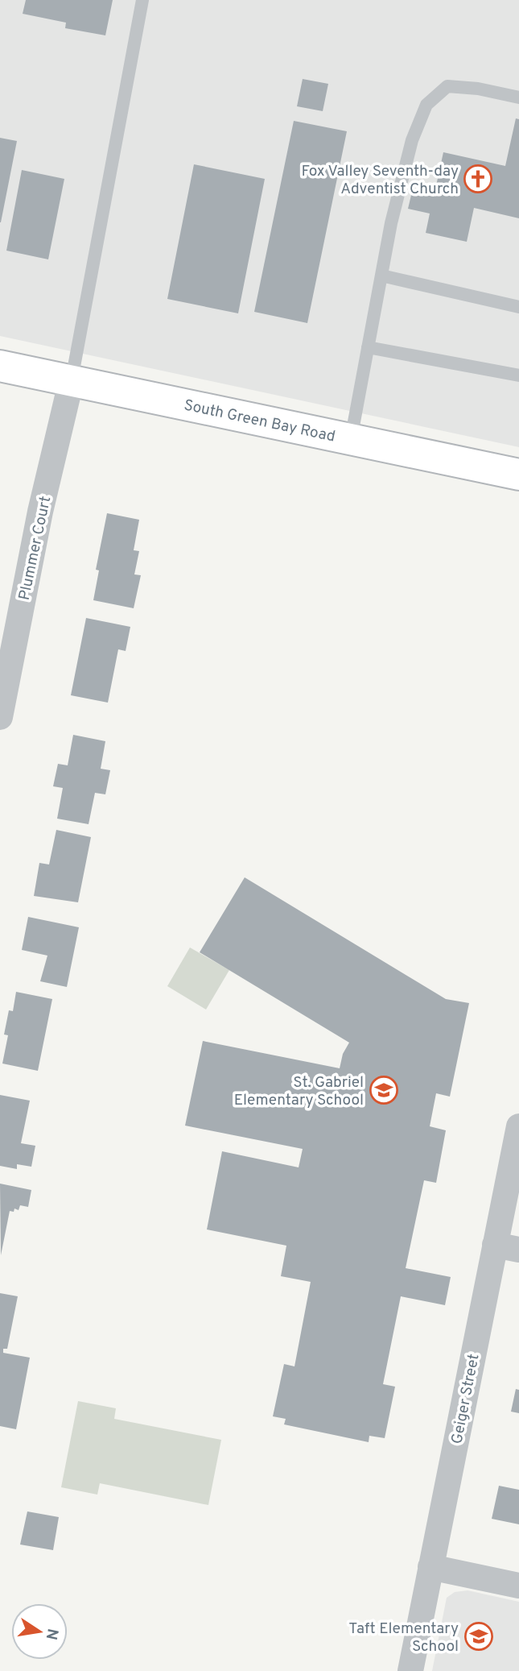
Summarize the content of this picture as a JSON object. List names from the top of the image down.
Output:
{
  "streets": {
    "main road": ["South Green Bay Road"],
    "street": ["Plummer Court", "Geiger Street"]
  },
  "crossings": [
    ["South Green Bay Road", "Plummer Court"]
  ],
  "places": {
    "church": ["Fox Valley Seventh-day Adventist Church"],
    "school or university": ["St. Gabriel Elementary School", "Taft Elementary School"]
  },
  "north": "right"
}
